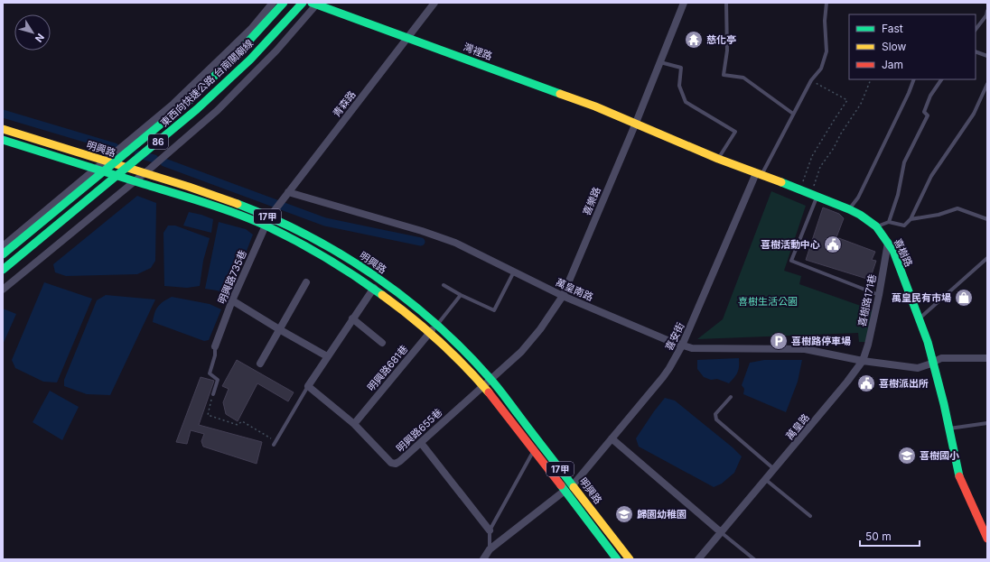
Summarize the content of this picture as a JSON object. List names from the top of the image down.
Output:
{
  "streets": {
    "main road": [
      "灣裡路",
      "東西向快速公路 台南關廟線",
      "86",
      "明興路",
      "17甲",
      "喜樹路"
    ],
    "street": [
      "青森路",
      "喜樂路",
      "明興路735巷",
      "萬皇南路",
      "喜樹路171巷",
      "喜安街",
      "明興路681巷",
      "萬皇路",
      "明興路655巷"
    ]
  },
  "crossings": [
    ["灣裡路", "青森路"],
    ["灣裡路", "喜樂路"],
    ["灣裡路", "喜樹路"],
    ["青森路", "明興路"],
    ["青森路", "明興路735巷"],
    ["青森路", "萬皇南路"],
    ["明興路", "喜樂路"],
    ["明興路", "明興路735巷"],
    ["明興路", "喜安街"],
    ["明興路", "明興路681巷"],
    ["明興路", "明興路655巷"],
    ["喜樂路", "喜樹路"],
    ["喜樂路", "萬皇南路"],
    ["喜樂路", "明興路655巷"],
    ["喜樹路", "喜樹路171巷"],
    ["喜樹路", "喜安街"],
    ["萬皇南路", "喜樹路171巷"],
    ["萬皇南路", "喜安街"],
    ["萬皇南路", "萬皇路"],
    ["喜樹路171巷", "萬皇路"],
    ["明興路681巷", "明興路655巷"]
  ],
  "parks": ["喜樹生活公園"],
  "places": {
    "temple": ["慈化亭"],
    "public building": ["喜樹活動中心", "喜樹派出所"],
    "shop": ["萬皇民有市場"],
    "parking": ["喜樹路停車場"],
    "school or university": ["喜樹國小", "歸園幼稚園"]
  },
  "legend": ["Fast", "Slow", "Jam"],
  "scale_bar": "50 m",
  "north": "bottom right"
}
